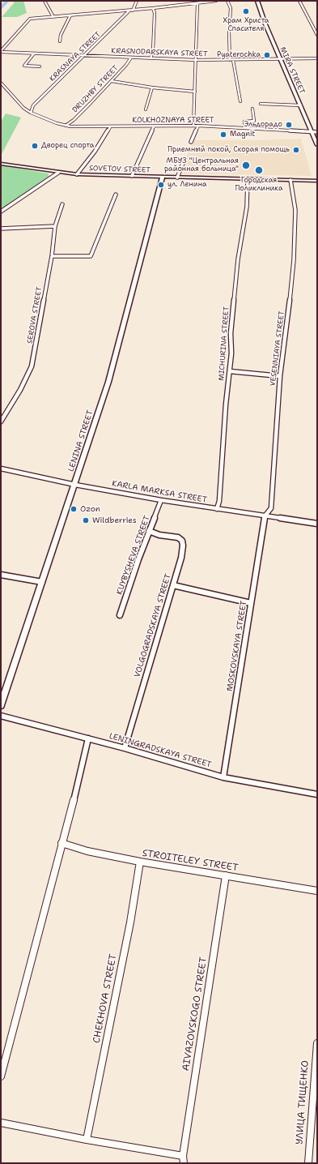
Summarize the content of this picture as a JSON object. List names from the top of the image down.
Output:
{
  "streets": {
    "main road": ["MIRA STREET", "SOVETOV STREET", "LENINA STREET"],
    "street": [
      "KRASNODARSKAYA STREET",
      "KRASNAYA STREET",
      "DRUZHBY STREET",
      "KOLKHOZNAYA STREET",
      "SEROVA STREET",
      "MICHURINA STREET",
      "VESENNIAYA STREET",
      "KARLA MARKSA STREET",
      "KUYBYSHEVA STREET",
      "VOLGOGRADSKAYA STREET",
      "MOSKOVSKAYA STREET",
      "LENINGRADSKAYA STREET",
      "STROITELEY STREET",
      "CHEKHOVA STREET",
      "AIVAZOVSKOGO STREET",
      "УЛИЦА ТИЩЕНКО"
    ]
  },
  "crossings": [
    ["KRASNODARSKAYA STREET", "KRASNAYA STREET"],
    ["KRASNODARSKAYA STREET", "MIRA STREET"],
    ["KRASNODARSKAYA STREET", "DRUZHBY STREET"],
    ["KRASNAYA STREET", "KOLKHOZNAYA STREET"],
    ["MIRA STREET", "KOLKHOZNAYA STREET"],
    ["DRUZHBY STREET", "KOLKHOZNAYA STREET"],
    ["SOVETOV STREET", "MICHURINA STREET"],
    ["SOVETOV STREET", "VESENNIAYA STREET"],
    ["SOVETOV STREET", "LENINA STREET"],
    ["MICHURINA STREET", "KARLA MARKSA STREET"],
    ["VESENNIAYA STREET", "KARLA MARKSA STREET"],
    ["VESENNIAYA STREET", "MOSKOVSKAYA STREET"],
    ["LENINA STREET", "KARLA MARKSA STREET"],
    ["KARLA MARKSA STREET", "KUYBYSHEVA STREET"],
    ["KARLA MARKSA STREET", "MOSKOVSKAYA STREET"],
    ["KUYBYSHEVA STREET", "VOLGOGRADSKAYA STREET"],
    ["VOLGOGRADSKAYA STREET", "LENINGRADSKAYA STREET"],
    ["MOSKOVSKAYA STREET", "LENINGRADSKAYA STREET"],
    ["STROITELEY STREET", "CHEKHOVA STREET"],
    ["STROITELEY STREET", "AIVAZOVSKOGO STREET"]
  ],
  "places": [
    "Храм Христа Спасителя",
    "Pyaterochka",
    "Эльдорадо",
    "Magnit",
    "Дворец спорта",
    "Приемный покой, Скорая помощь",
    "МБУЗ \"Центральная районная больница\"",
    "Городская Поликлиника",
    "ул. Ленина",
    "Ozon",
    "Wildberries"
  ]
}
